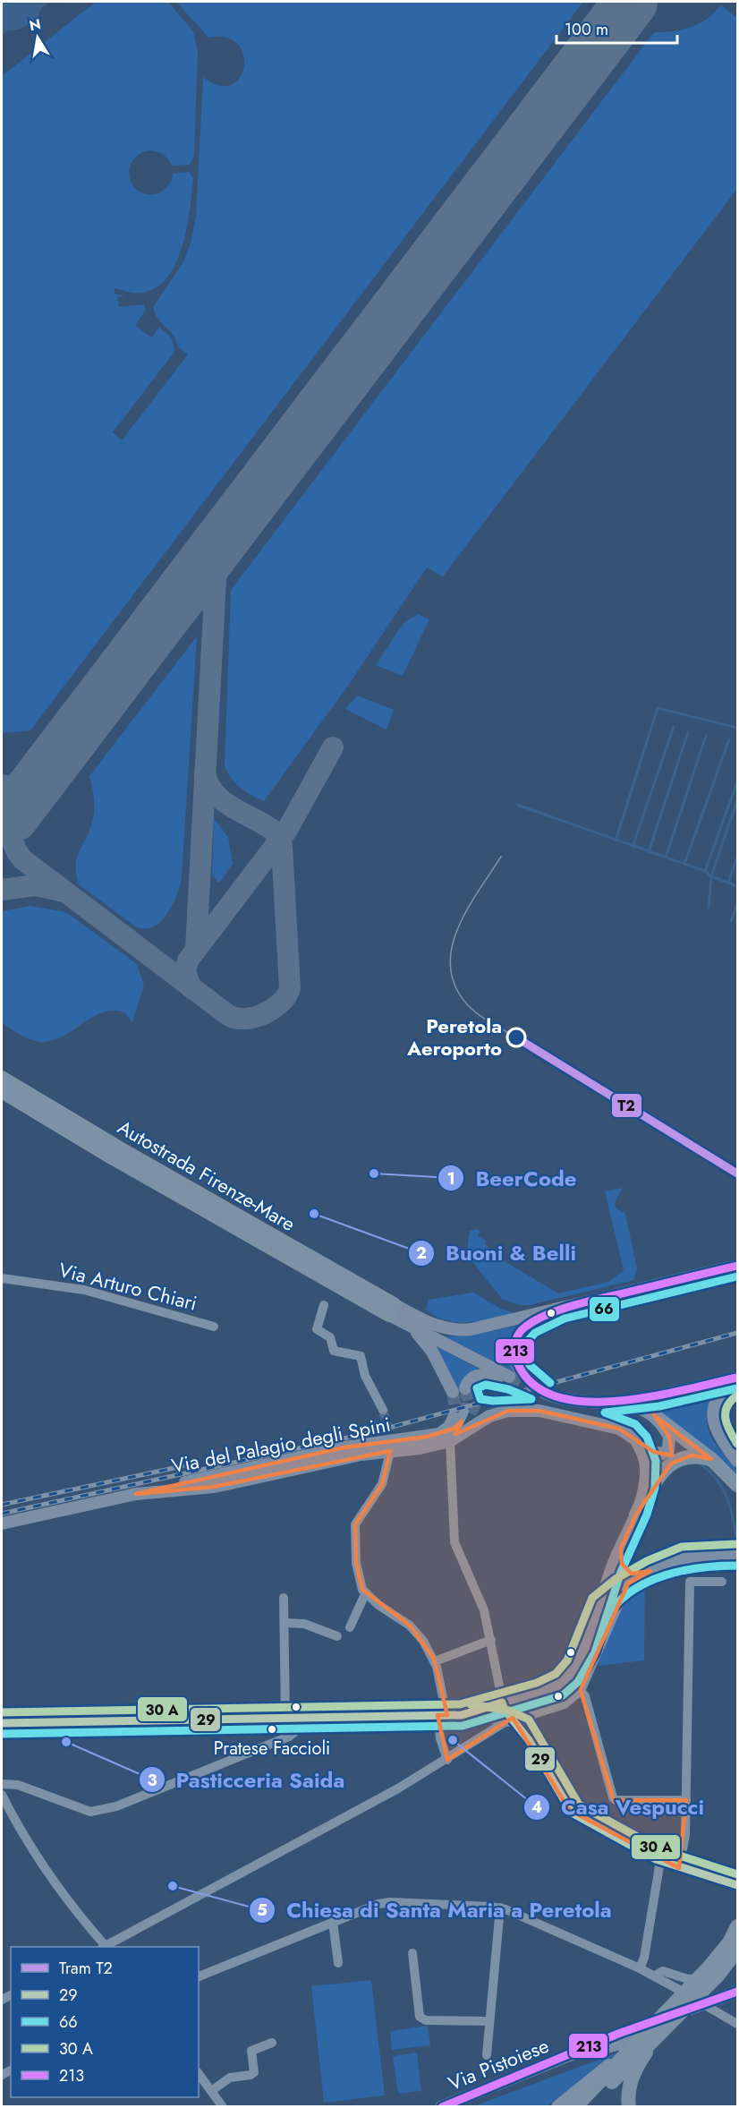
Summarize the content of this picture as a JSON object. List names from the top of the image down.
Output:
{
  "streets": {
    "highway": ["Autostrada Firenze-Mare"],
    "main road": ["Via del Palagio degli Spini", "Via Pistoiese"],
    "street": ["Via Arturo Chiari"]
  },
  "places": [
    "Peretola Aeroporto",
    "BeerCode",
    "Buoni & Belli",
    "Pratese Faccioli",
    "Casa Vespucci",
    "Pasticceria Saida",
    "Chiesa di Santa Maria a Peretola"
  ],
  "lines": [
    "tram line T2",
    "transit line 213",
    "transit line 66",
    "transit line 29"
  ],
  "legend": [
    "Tram T2",
    "29",
    "66",
    "30 A",
    "213"
  ],
  "scale_bar": "100 m",
  "north": "top"
}
